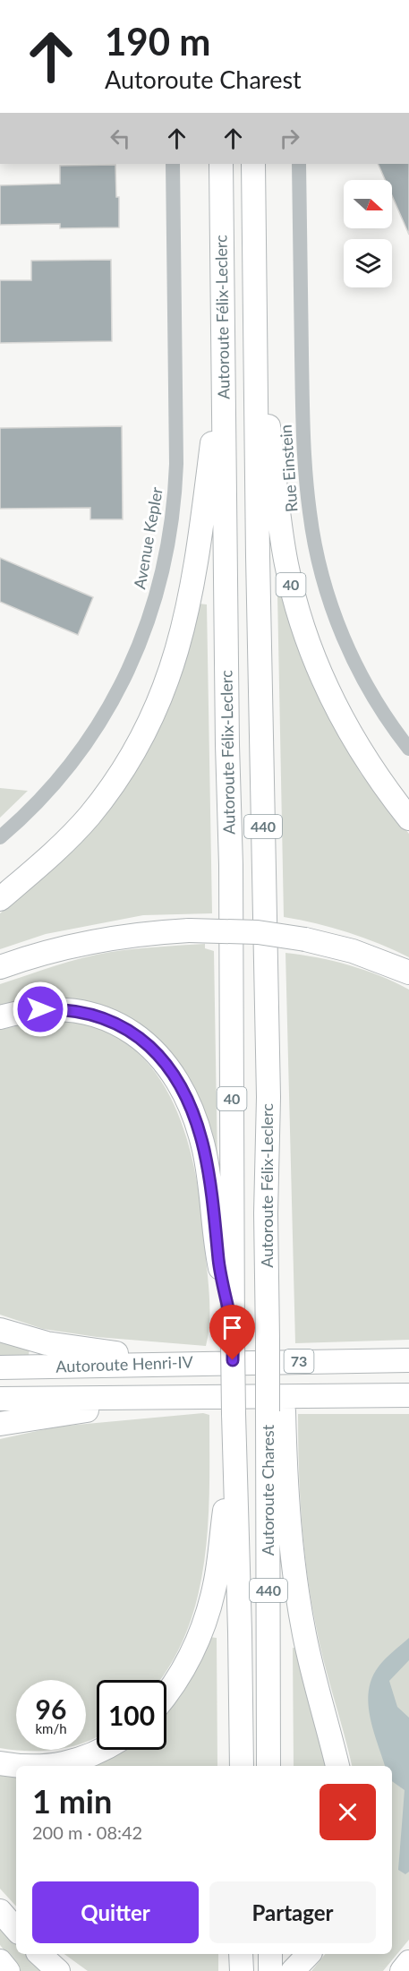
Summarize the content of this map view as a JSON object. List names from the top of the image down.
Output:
{
  "streets": {
    "highway": [
      "Autoroute Félix-Leclerc",
      "40",
      "440",
      "73",
      "Autoroute Henri-IV",
      "Autoroute Charest"
    ],
    "street": ["Rue Einstein", "Avenue Kepler"]
  },
  "crossings": [
    ["Autoroute Félix-Leclerc", "40"],
    ["Autoroute Félix-Leclerc", "Autoroute Charest"]
  ],
  "north": "right",
  "page": {
    "turn": ["190 m", "Autoroute Charest"],
    "speed": "96 km/h",
    "limit": "100",
    "heading": ["1 min", "200 m · 08:42"],
    "buttons": ["Quitter", "Partager"]
  }
}
